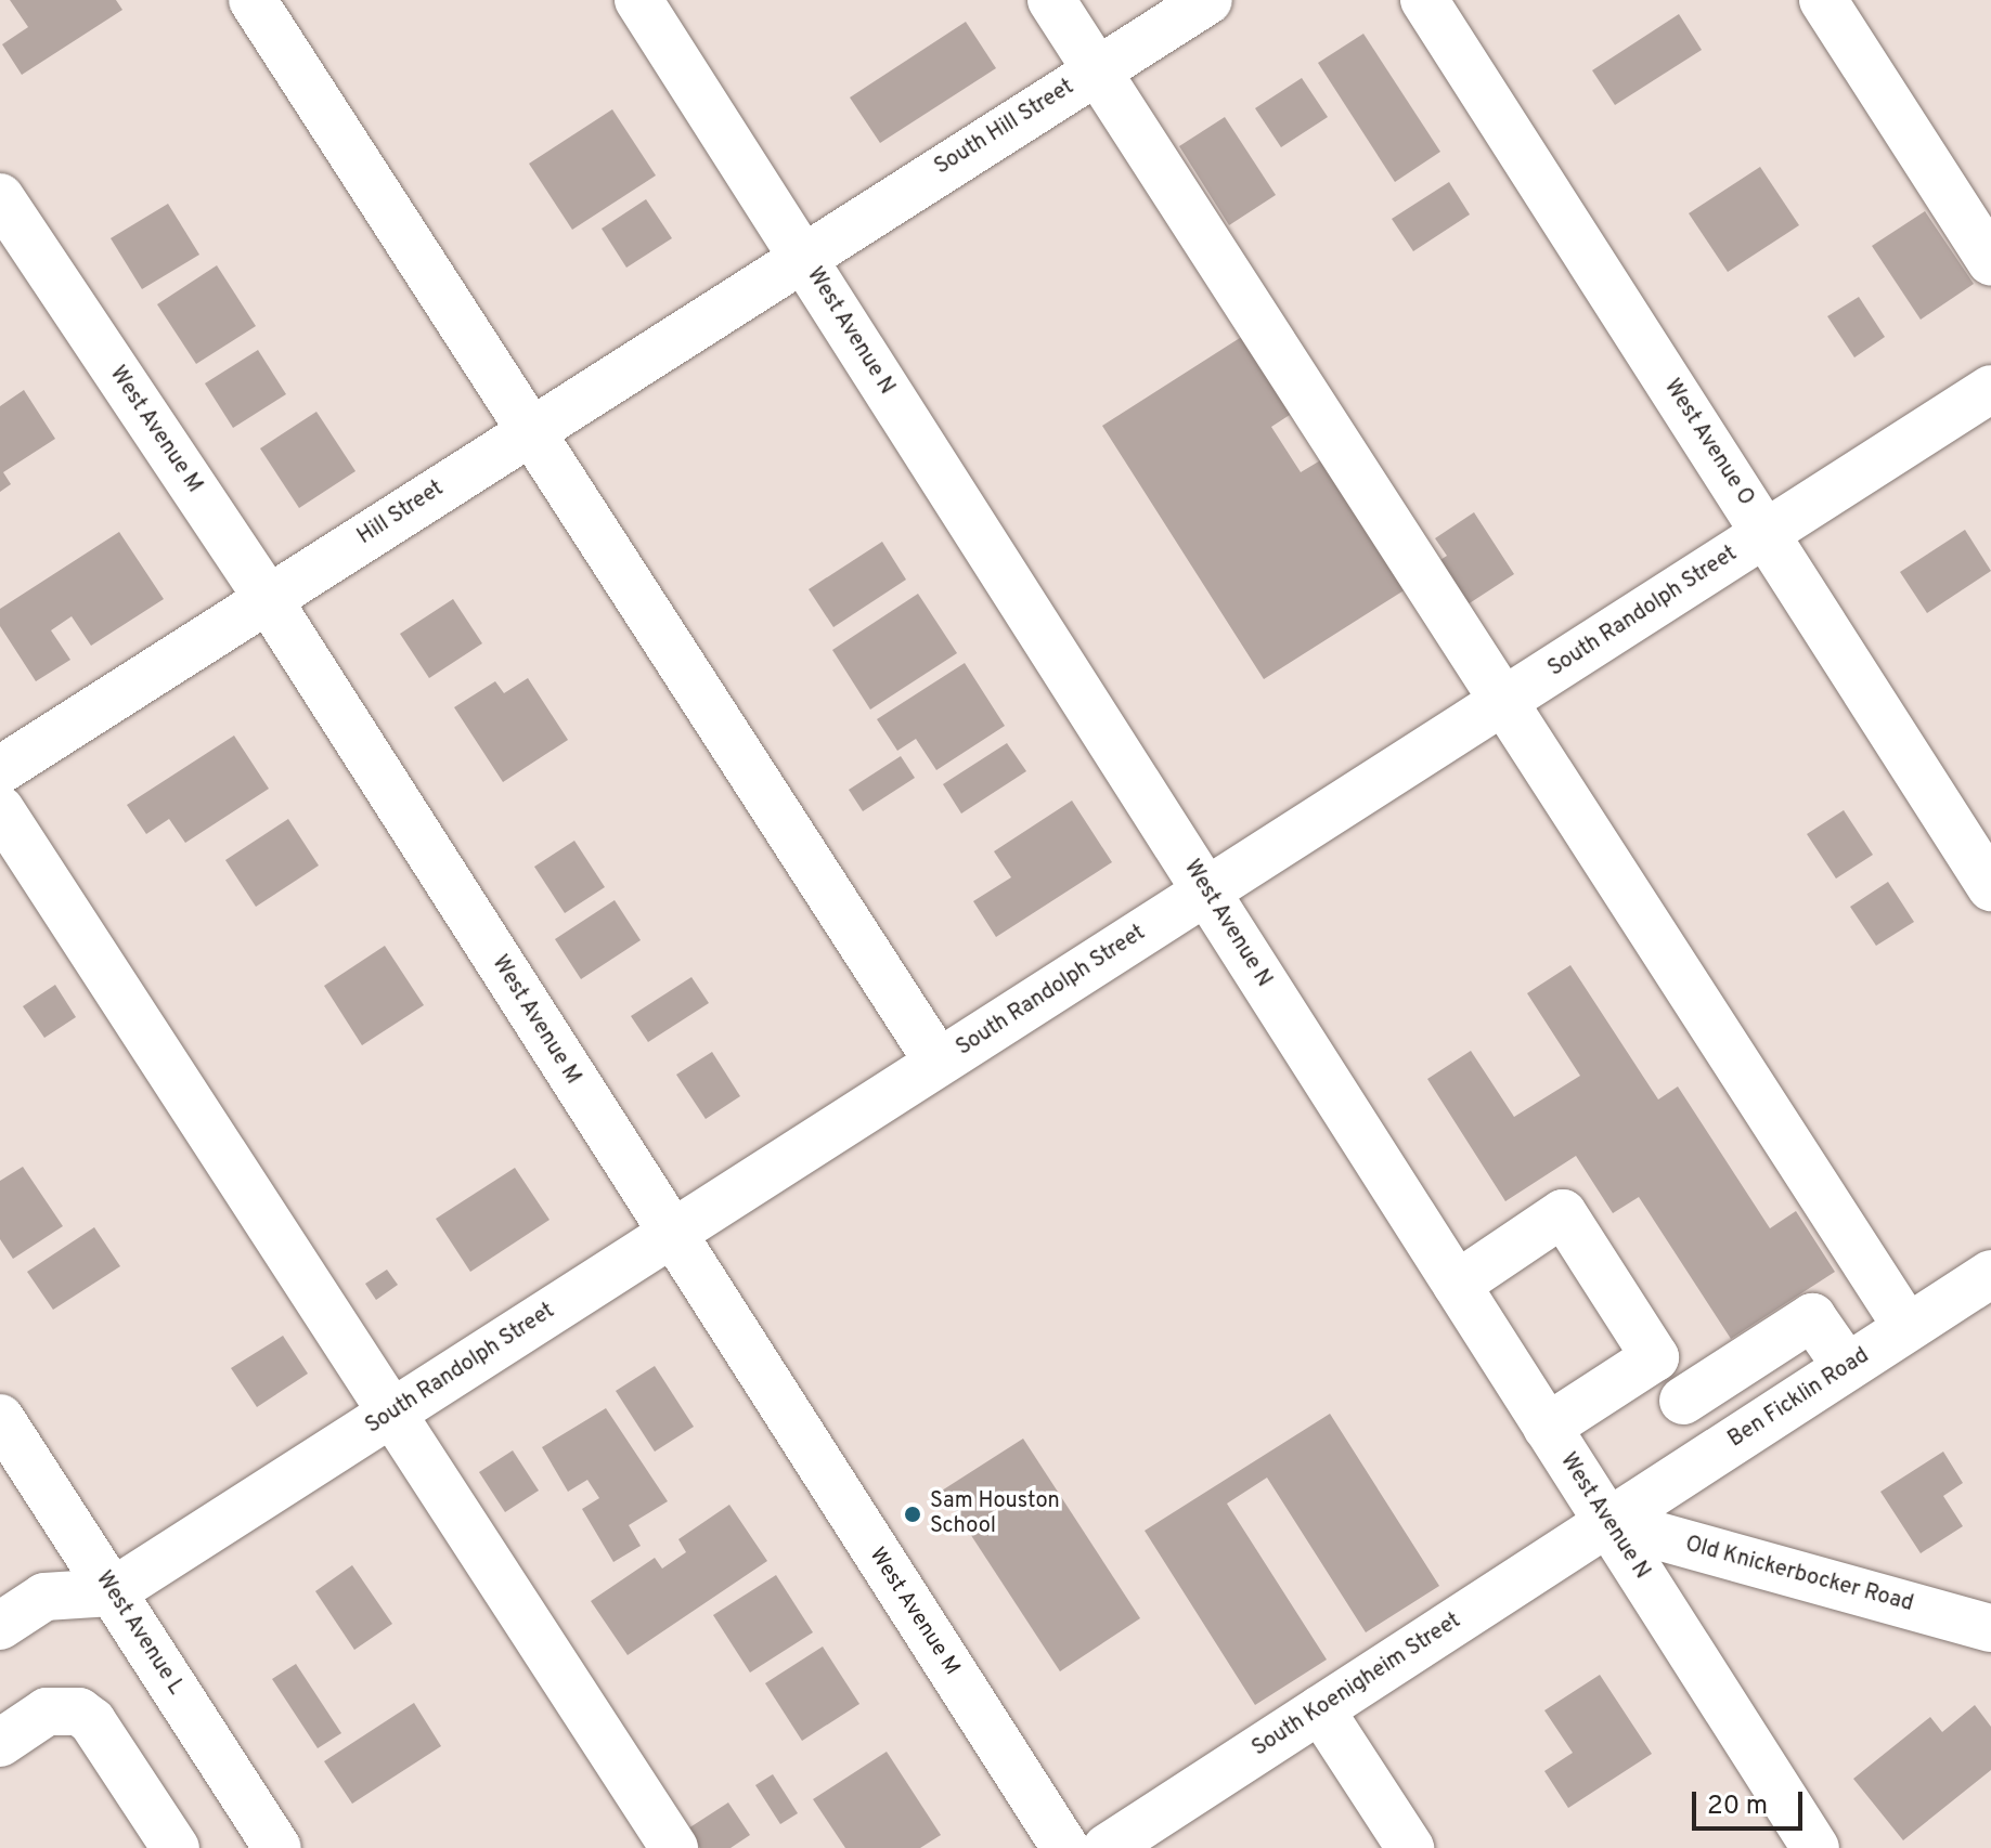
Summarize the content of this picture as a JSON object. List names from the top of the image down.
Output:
{
  "streets": {
    "street": [
      "South Hill Street",
      "West Avenue N",
      "West Avenue M",
      "West Avenue O",
      "Hill Street",
      "South Randolph Street",
      "Ben Ficklin Road",
      "Old Knickerbocker Road",
      "West Avenue L",
      "South Koenigheim Street"
    ]
  },
  "crossings": [
    ["South Hill Street", "West Avenue N"],
    ["South Hill Street", "Hill Street"],
    ["West Avenue N", "Hill Street"],
    ["West Avenue N", "South Randolph Street"],
    ["West Avenue N", "Ben Ficklin Road"],
    ["West Avenue N", "Old Knickerbocker Road"],
    ["West Avenue N", "South Koenigheim Street"],
    ["West Avenue M", "Hill Street"],
    ["West Avenue M", "South Randolph Street"],
    ["West Avenue O", "South Randolph Street"],
    ["South Randolph Street", "West Avenue L"],
    ["Ben Ficklin Road", "Old Knickerbocker Road"],
    ["Ben Ficklin Road", "South Koenigheim Street"],
    ["Old Knickerbocker Road", "South Koenigheim Street"]
  ],
  "places": ["Sam Houston School"],
  "scale_bar": "20 m"
}
